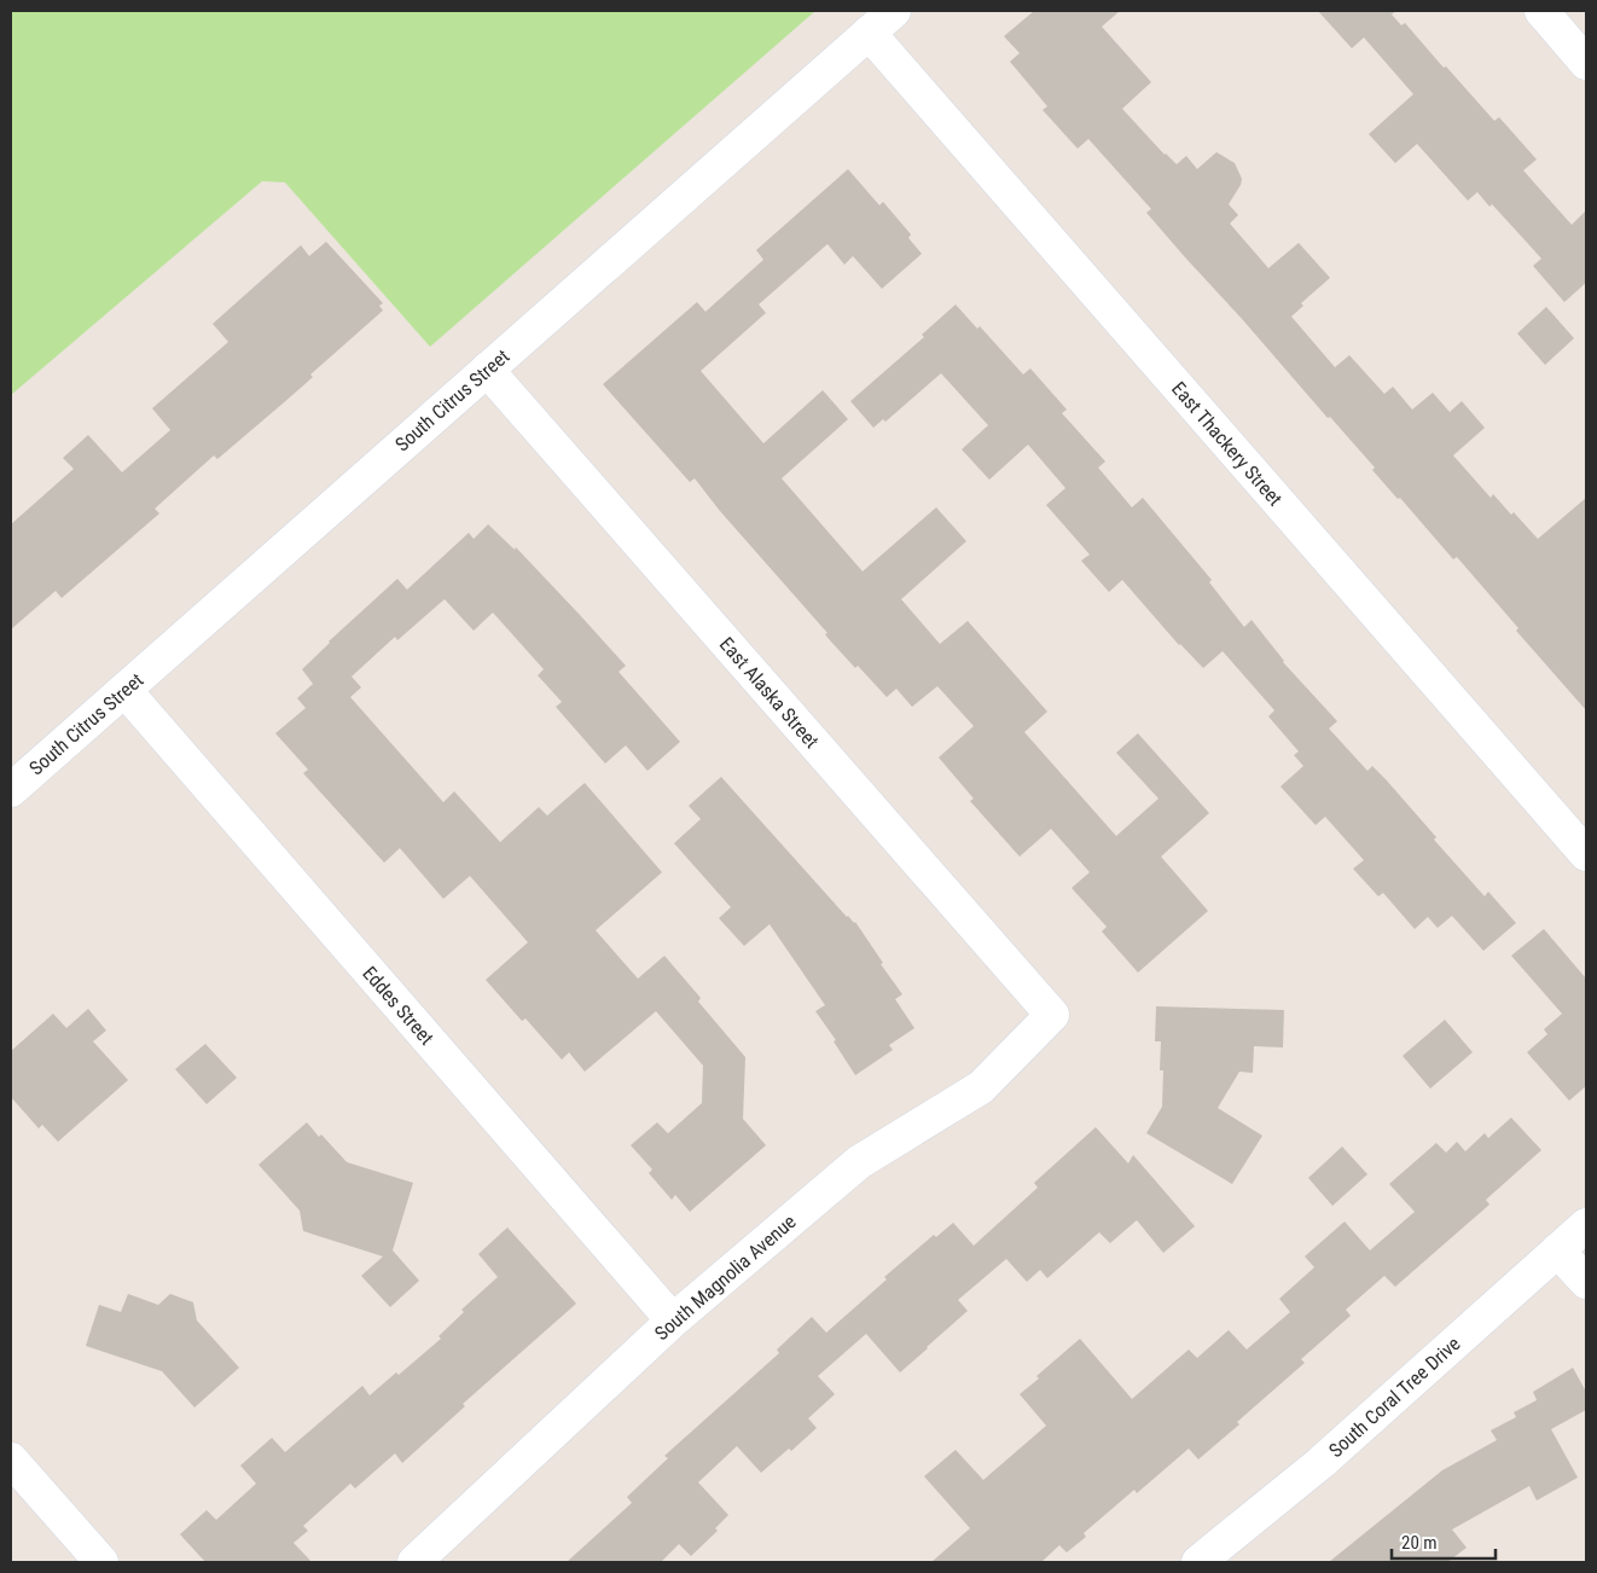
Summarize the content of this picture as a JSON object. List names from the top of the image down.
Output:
{
  "streets": {
    "street": [
      "South Citrus Street",
      "East Thackery Street",
      "East Alaska Street",
      "Eddes Street",
      "South Magnolia Avenue",
      "South Coral Tree Drive"
    ]
  },
  "crossings": [
    ["South Citrus Street", "East Thackery Street"],
    ["South Citrus Street", "East Alaska Street"],
    ["South Citrus Street", "Eddes Street"],
    ["East Alaska Street", "South Magnolia Avenue"],
    ["Eddes Street", "South Magnolia Avenue"]
  ],
  "scale_bar": "20 m"
}
